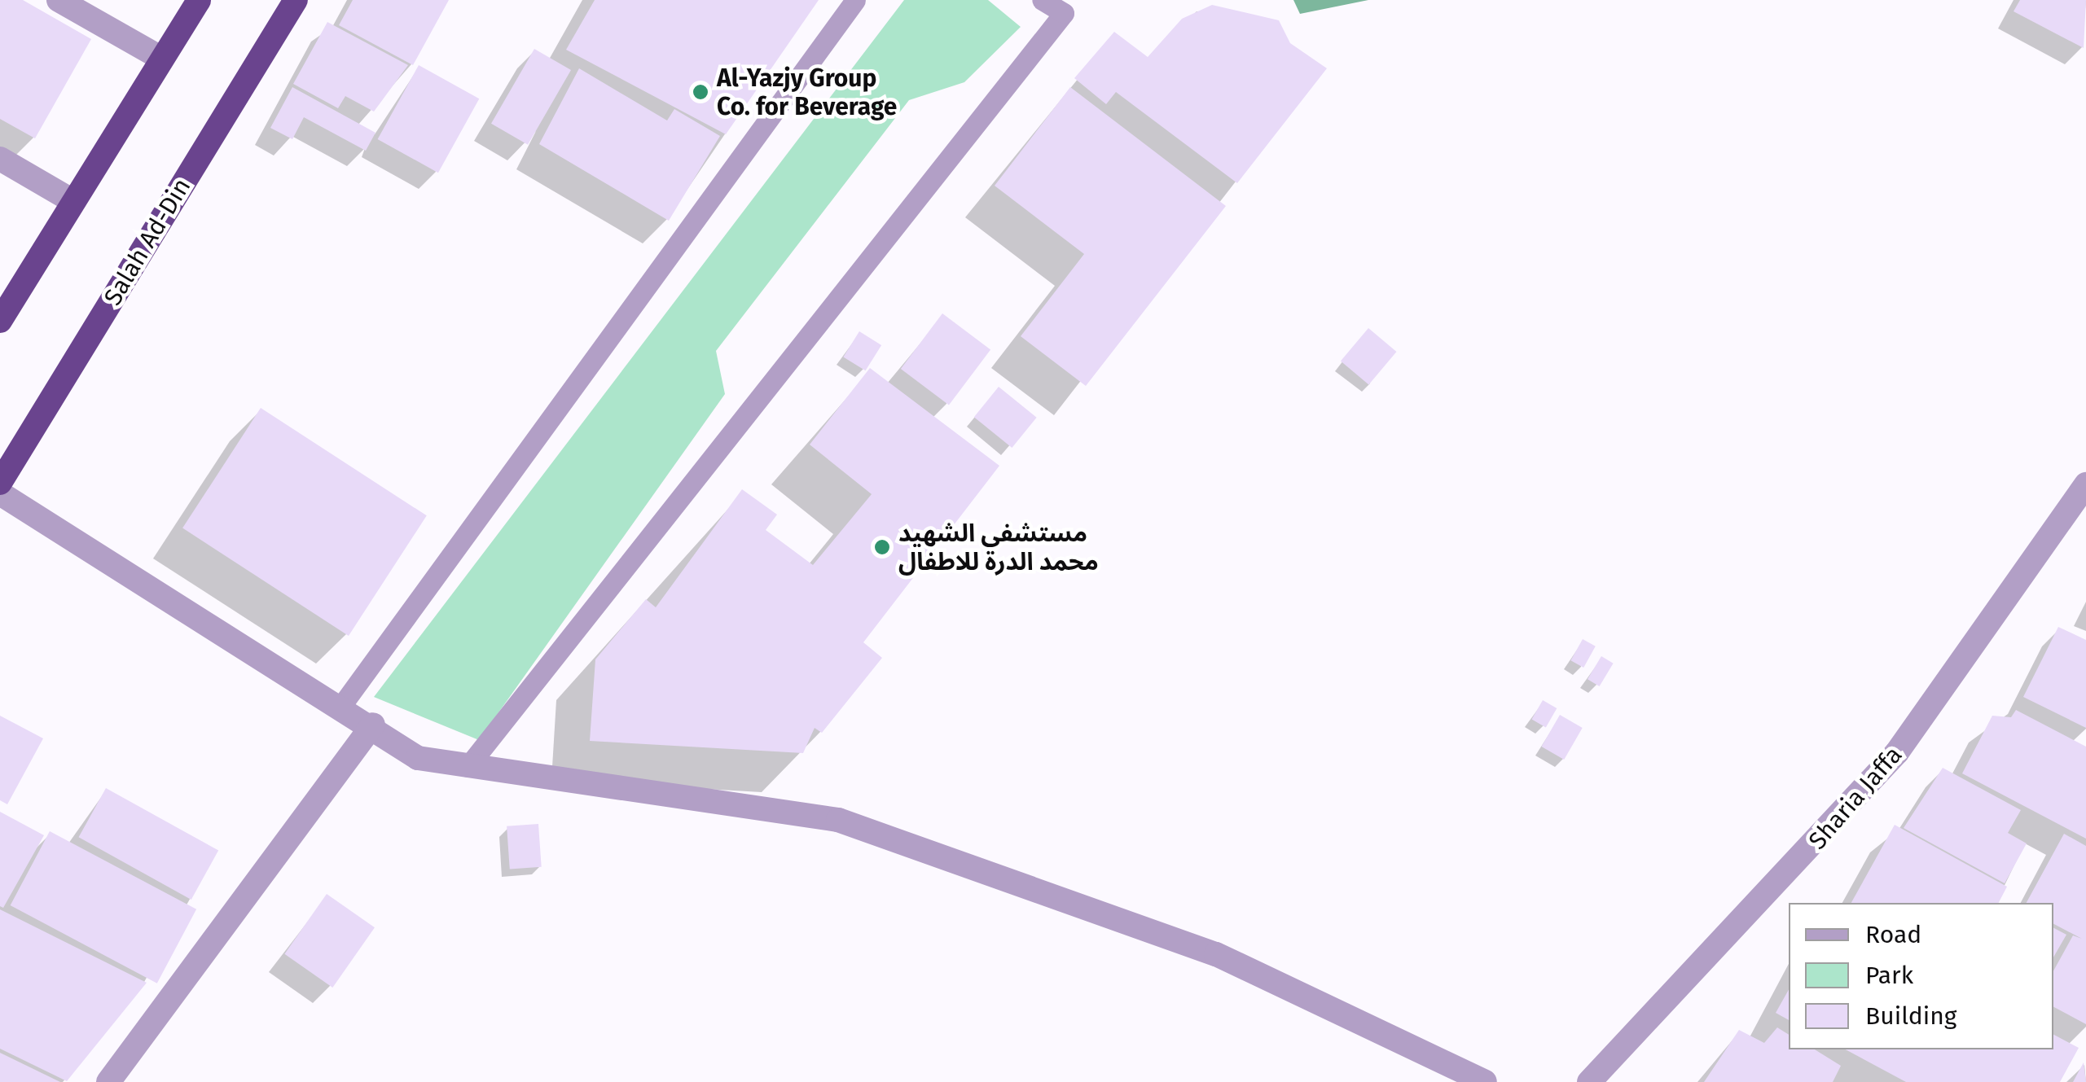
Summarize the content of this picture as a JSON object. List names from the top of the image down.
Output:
{
  "streets": {
    "highway": ["Salah Ad-Din"],
    "street": ["Sharia Jaffa"]
  },
  "places": ["Al-Yazjy Group Co. for Beverage", "مستشفى الشهيد محمد الدرة للاطفال"],
  "legend": ["Road", "Park", "Building"]
}
